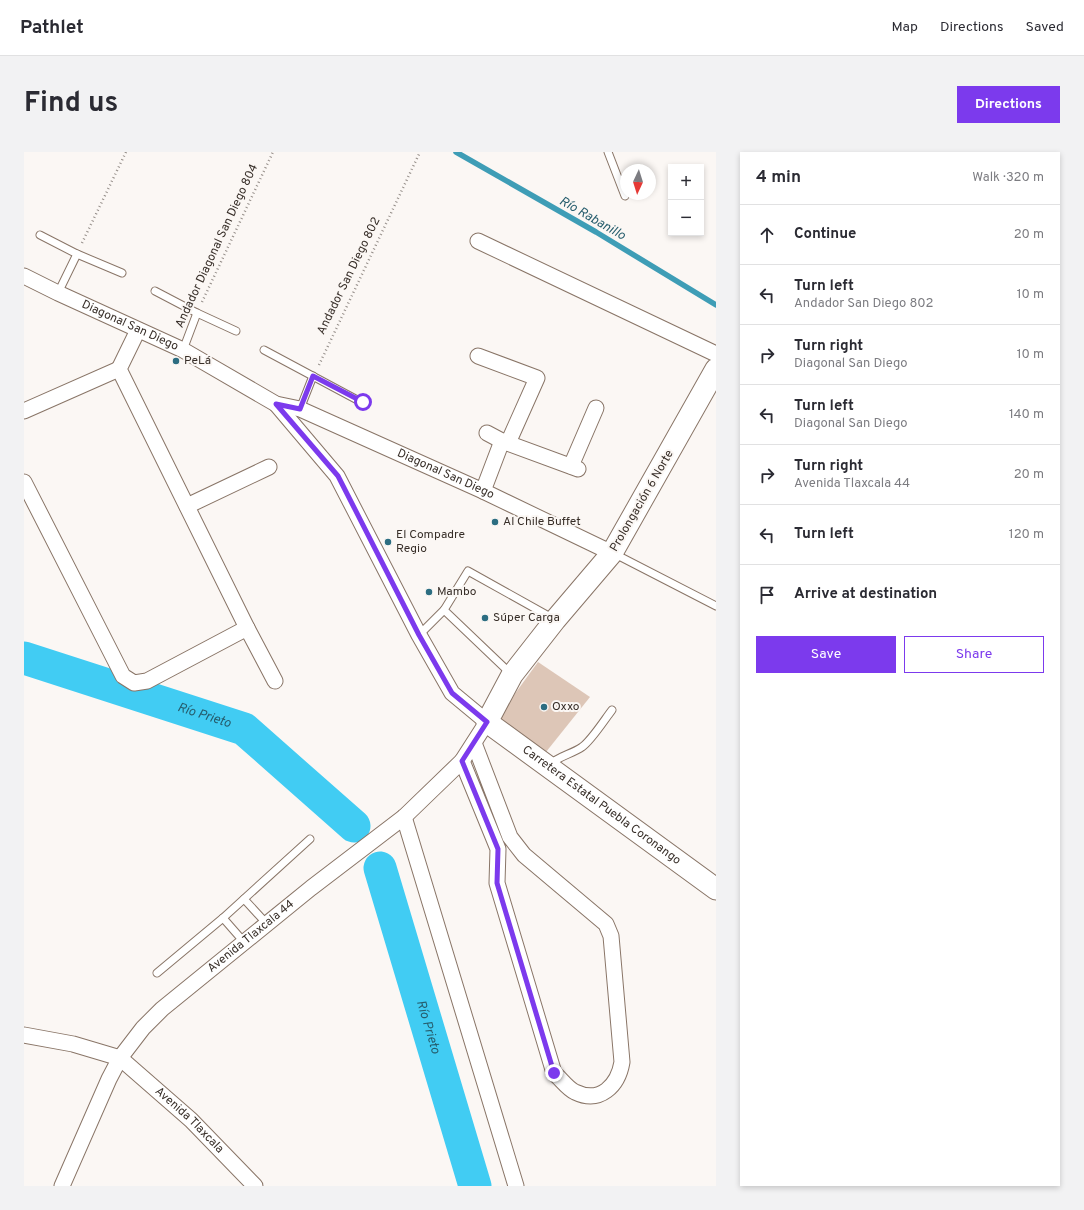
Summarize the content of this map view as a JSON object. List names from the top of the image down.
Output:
{
  "streets": {
    "main road": ["Prolongación 6 Norte", "Carretera Estatal Puebla Coronango"],
    "street": ["Diagonal San Diego", "Avenida Tlaxcala 44", "Avenida Tlaxcala"],
    "lane": ["Andador Diagonal San Diego 804"],
    "path": ["Andador San Diego 802"]
  },
  "crossings": [
    ["Andador Diagonal San Diego 804", "Diagonal San Diego"],
    ["Diagonal San Diego", "Prolongación 6 Norte"],
    ["Diagonal San Diego", "Carretera Estatal Puebla Coronango"],
    ["Diagonal San Diego", "Avenida Tlaxcala 44"],
    ["Prolongación 6 Norte", "Carretera Estatal Puebla Coronango"],
    ["Prolongación 6 Norte", "Avenida Tlaxcala 44"],
    ["Carretera Estatal Puebla Coronango", "Avenida Tlaxcala 44"],
    ["Avenida Tlaxcala 44", "Avenida Tlaxcala"]
  ],
  "water": ["Río Rabanillo", "Río Prieto"],
  "places": [
    "PeLá",
    "Al Chile Buffet",
    "El Compadre Regio",
    "Mambo",
    "Súper Carga",
    "Oxxo"
  ],
  "north": "bottom",
  "page": {
    "header": "Pathlet",
    "nav": ["Map", "Directions", "Saved"],
    "title": "Find us",
    "buttons": [
      "Directions",
      ["Save", "Share"]
    ],
    "heading": ["4 min", "Walk · 320 m"],
    "map_buttons": ["+", "−"],
    "list": [
      ["Continue", "20 m"],
      ["Turn left", "Andador San Diego 802", "10 m"],
      ["Turn right", "Diagonal San Diego", "10 m"],
      ["Turn left", "Diagonal San Diego", "140 m"],
      ["Turn right", "Avenida Tlaxcala 44", "20 m"],
      ["Turn left", "120 m"],
      "Arrive at destination"
    ]
  }
}
